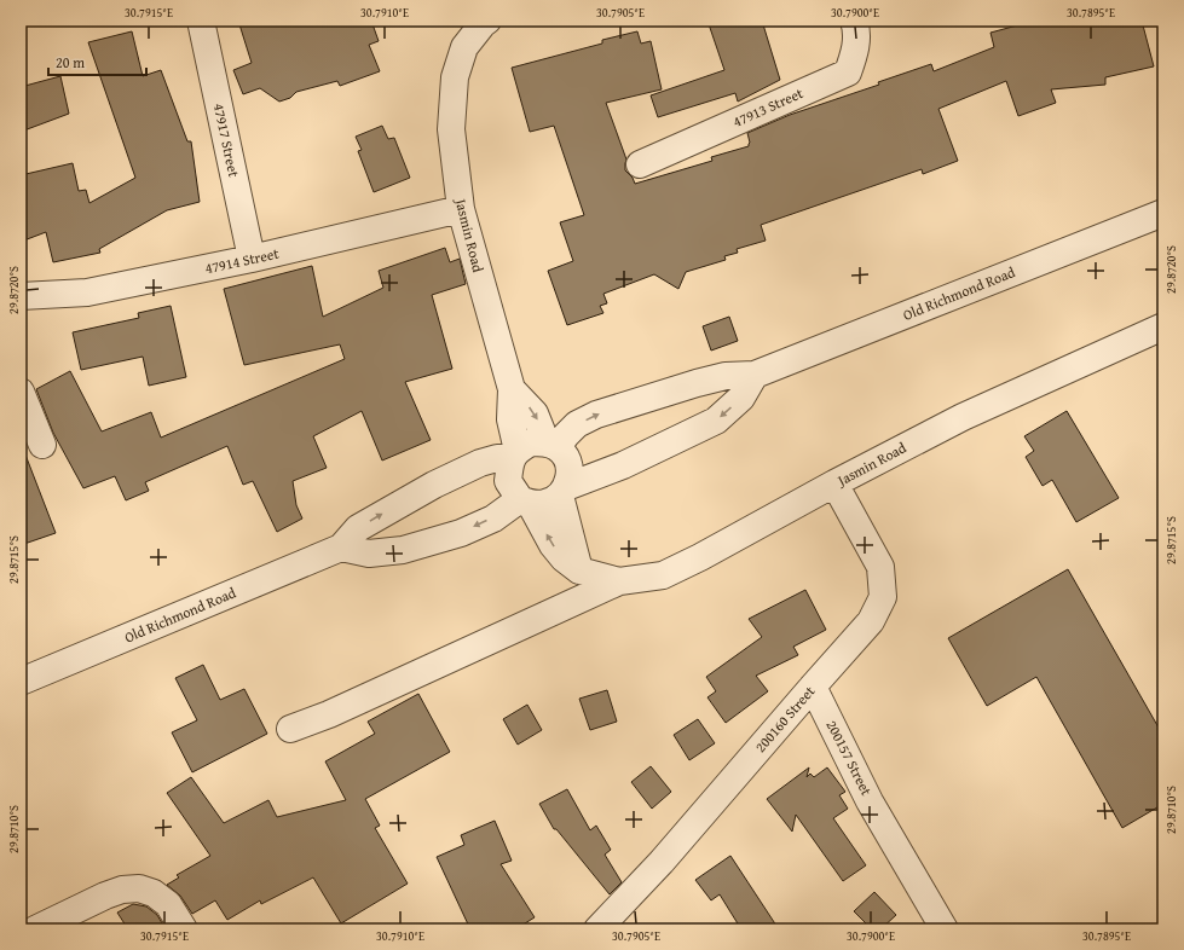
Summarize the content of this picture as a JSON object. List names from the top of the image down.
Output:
{
  "streets": {
    "street": [
      "47913 Street",
      "47917 Street",
      "Jasmin Road",
      "47914 Street",
      "Old Richmond Road",
      "200160 Street",
      "200157 Street"
    ]
  },
  "crossings": [
    ["47917 Street", "47914 Street"],
    ["Jasmin Road", "47914 Street"],
    ["Jasmin Road", "Old Richmond Road"],
    ["Jasmin Road", "200160 Street"],
    ["200160 Street", "200157 Street"]
  ],
  "scale_bar": "20 m",
  "coordinates": [
    "30.7915°E",
    "30.7910°E",
    "30.7905°E",
    "30.7900°E",
    "30.7895°E",
    "29.8720°S",
    "29.8715°S",
    "29.8710°S"
  ]
}
